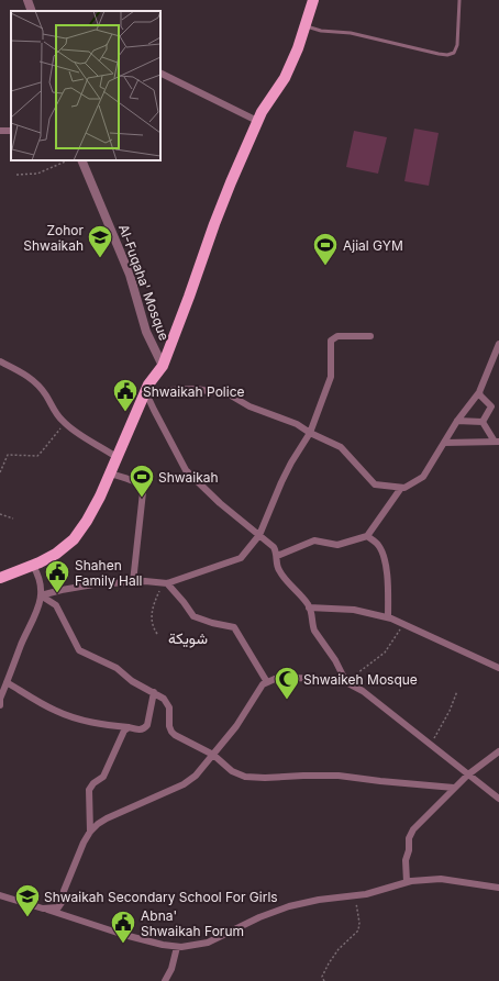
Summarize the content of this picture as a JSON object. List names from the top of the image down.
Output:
{
  "streets": {
    "street": ["Al-Fuqaha' Mosque"]
  },
  "districts": ["شويكة"],
  "places": {
    "school or university": ["Zohor Shwaikah", "Shwaikah Secondary School For Girls"],
    "sports": ["Ajial GYM", "Shwaikah"],
    "public building": ["Shwaikah Police", "Shahen Family Hall", "Abna' Shwaikah Forum"],
    "mosque": ["Shwaikeh Mosque"]
  }
}
